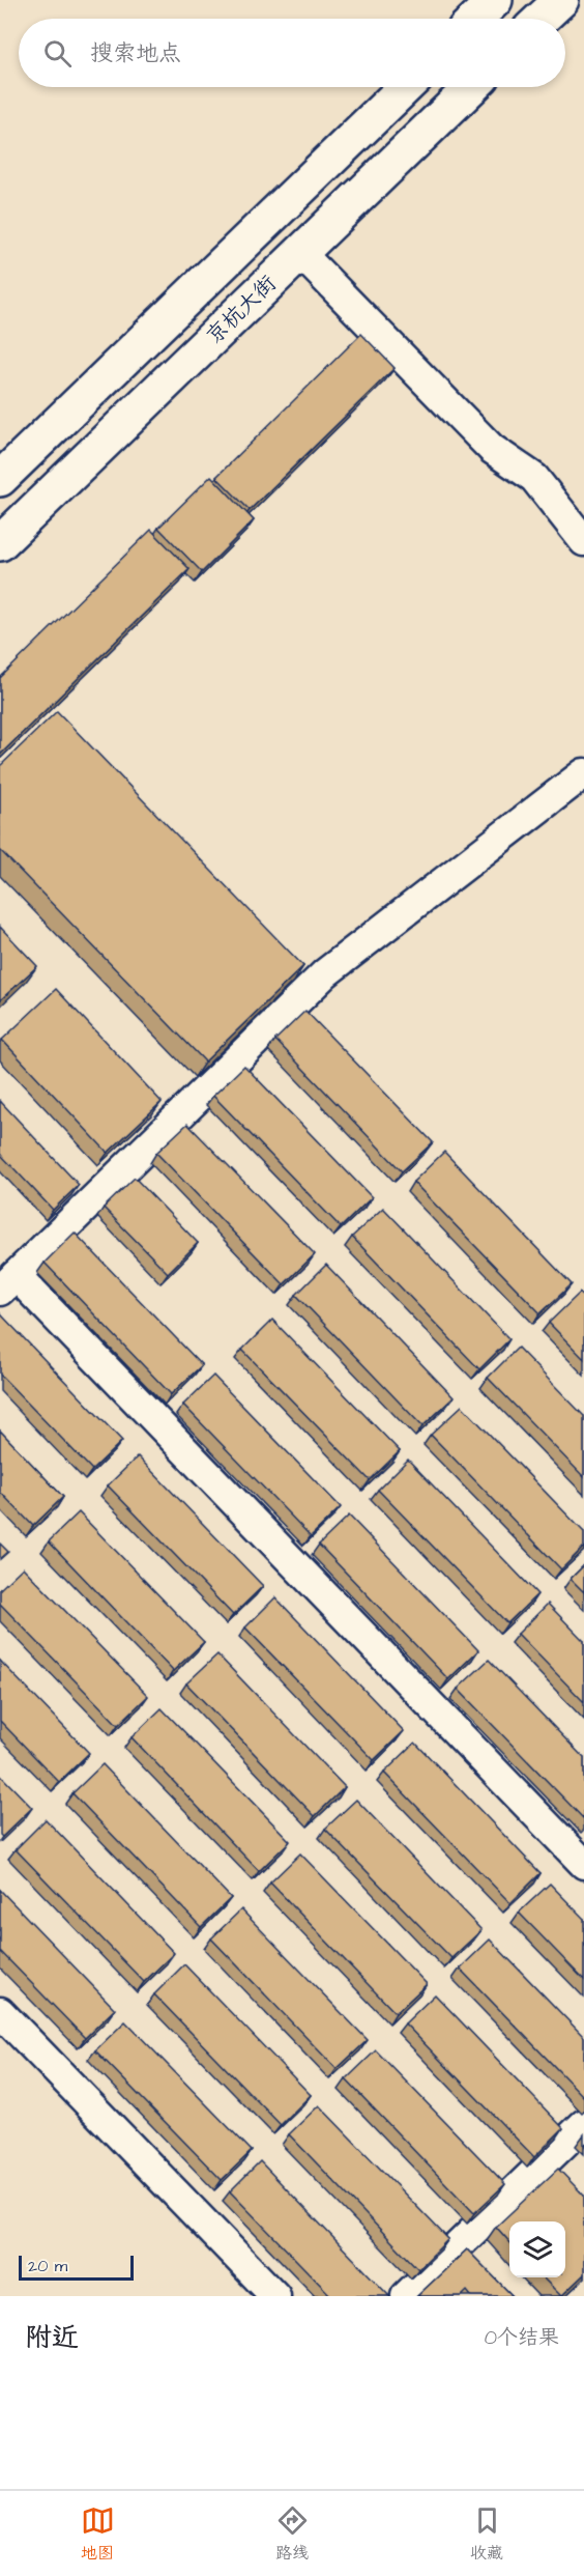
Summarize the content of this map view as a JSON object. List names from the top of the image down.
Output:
{
  "streets": {
    "main road": ["京杭大街"]
  },
  "scale_bar": "20 m",
  "page": {
    "search": "搜索地点",
    "scale": "20 m",
    "heading": ["附近", "0个结果"],
    "nav": ["地图", "路线", "收藏"]
  }
}
